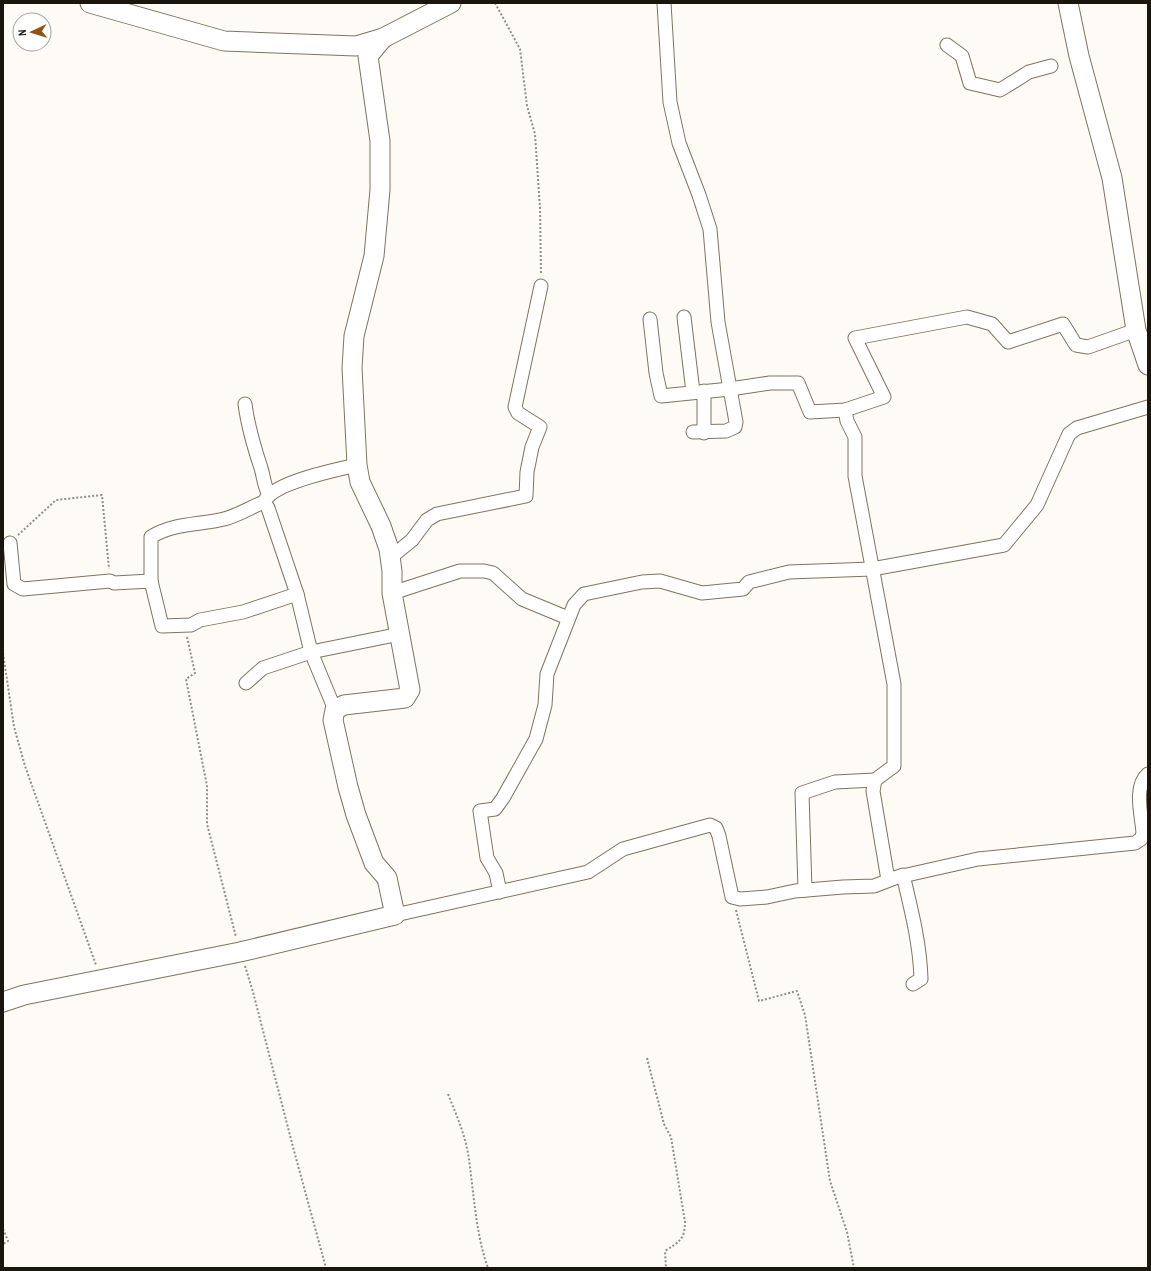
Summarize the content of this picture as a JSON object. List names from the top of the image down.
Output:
{
  "north": "left"
}
